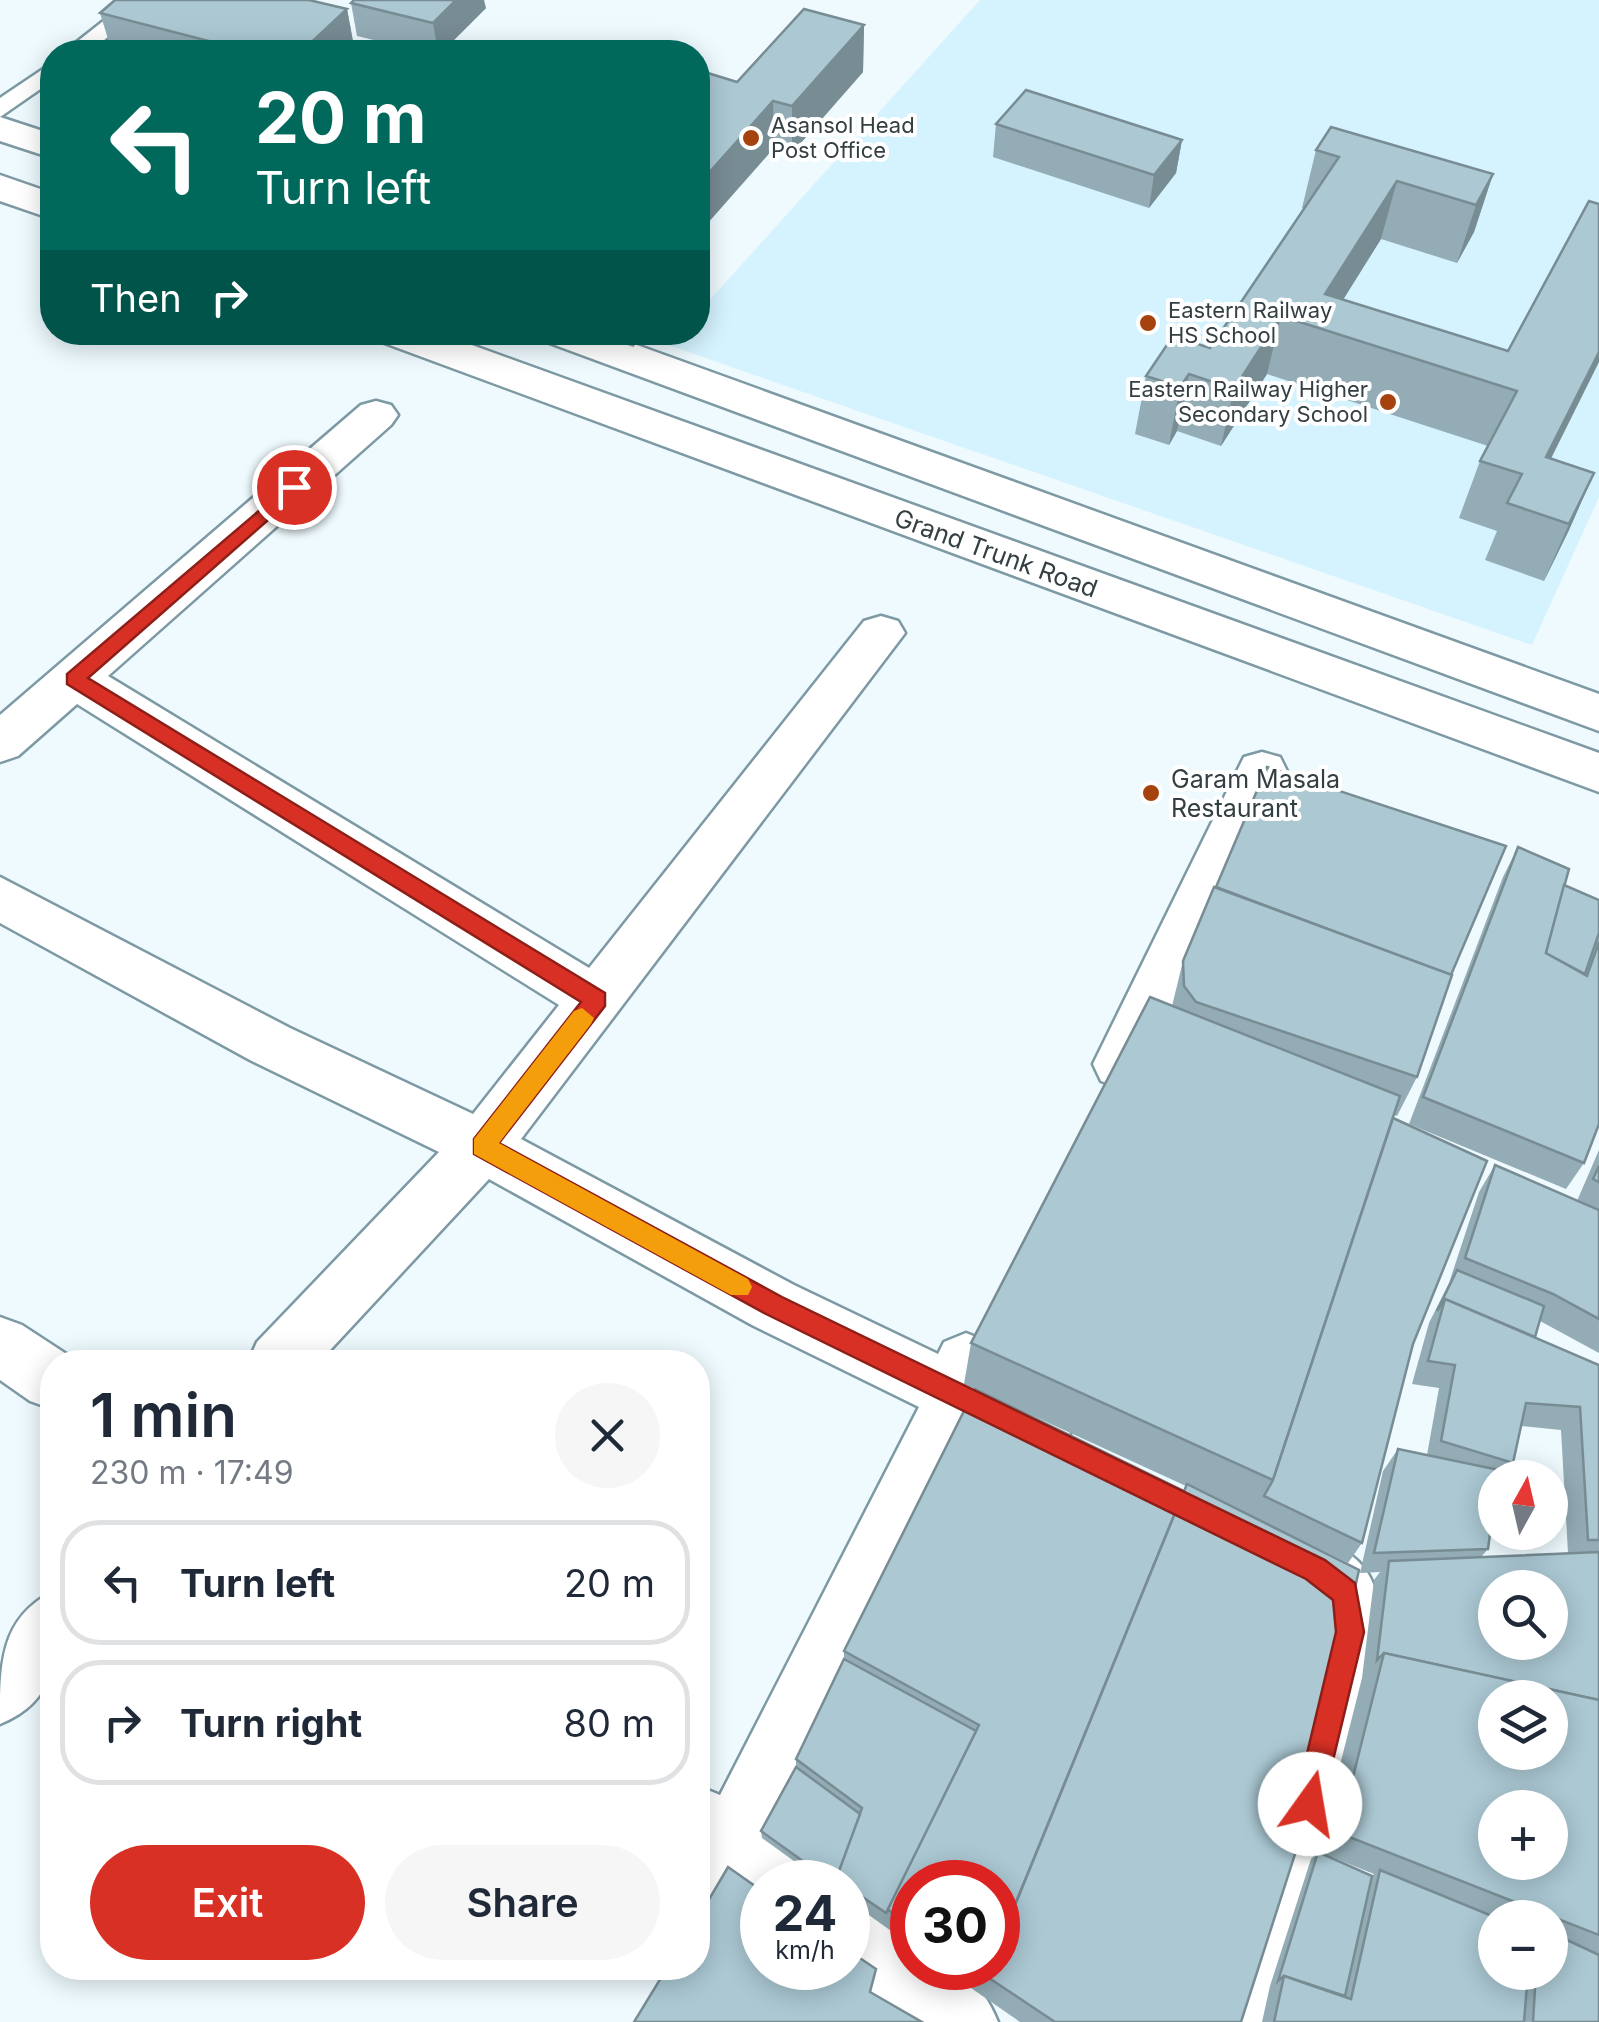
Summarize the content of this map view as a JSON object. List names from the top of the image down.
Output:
{
  "streets": {
    "street": ["Grand Trunk Road"]
  },
  "places": [
    "Asansol Head Post Office",
    "Eastern Railway HS School",
    "Eastern Railway Higher Secondary School",
    "Garam Masala Restaurant"
  ],
  "north": "top",
  "page": {
    "turn": ["20 m", "Turn left"],
    "then": "Then",
    "heading": ["1 min", "230 m · 17:49"],
    "map_buttons": ["+", "−"],
    "list": [
      {
        "name": "Turn left",
        "value": "20 m"
      },
      {
        "name": "Turn right",
        "value": "80 m"
      }
    ],
    "buttons": ["Exit", "Share"],
    "speed": "24 km/h",
    "limit": "30"
  }
}
